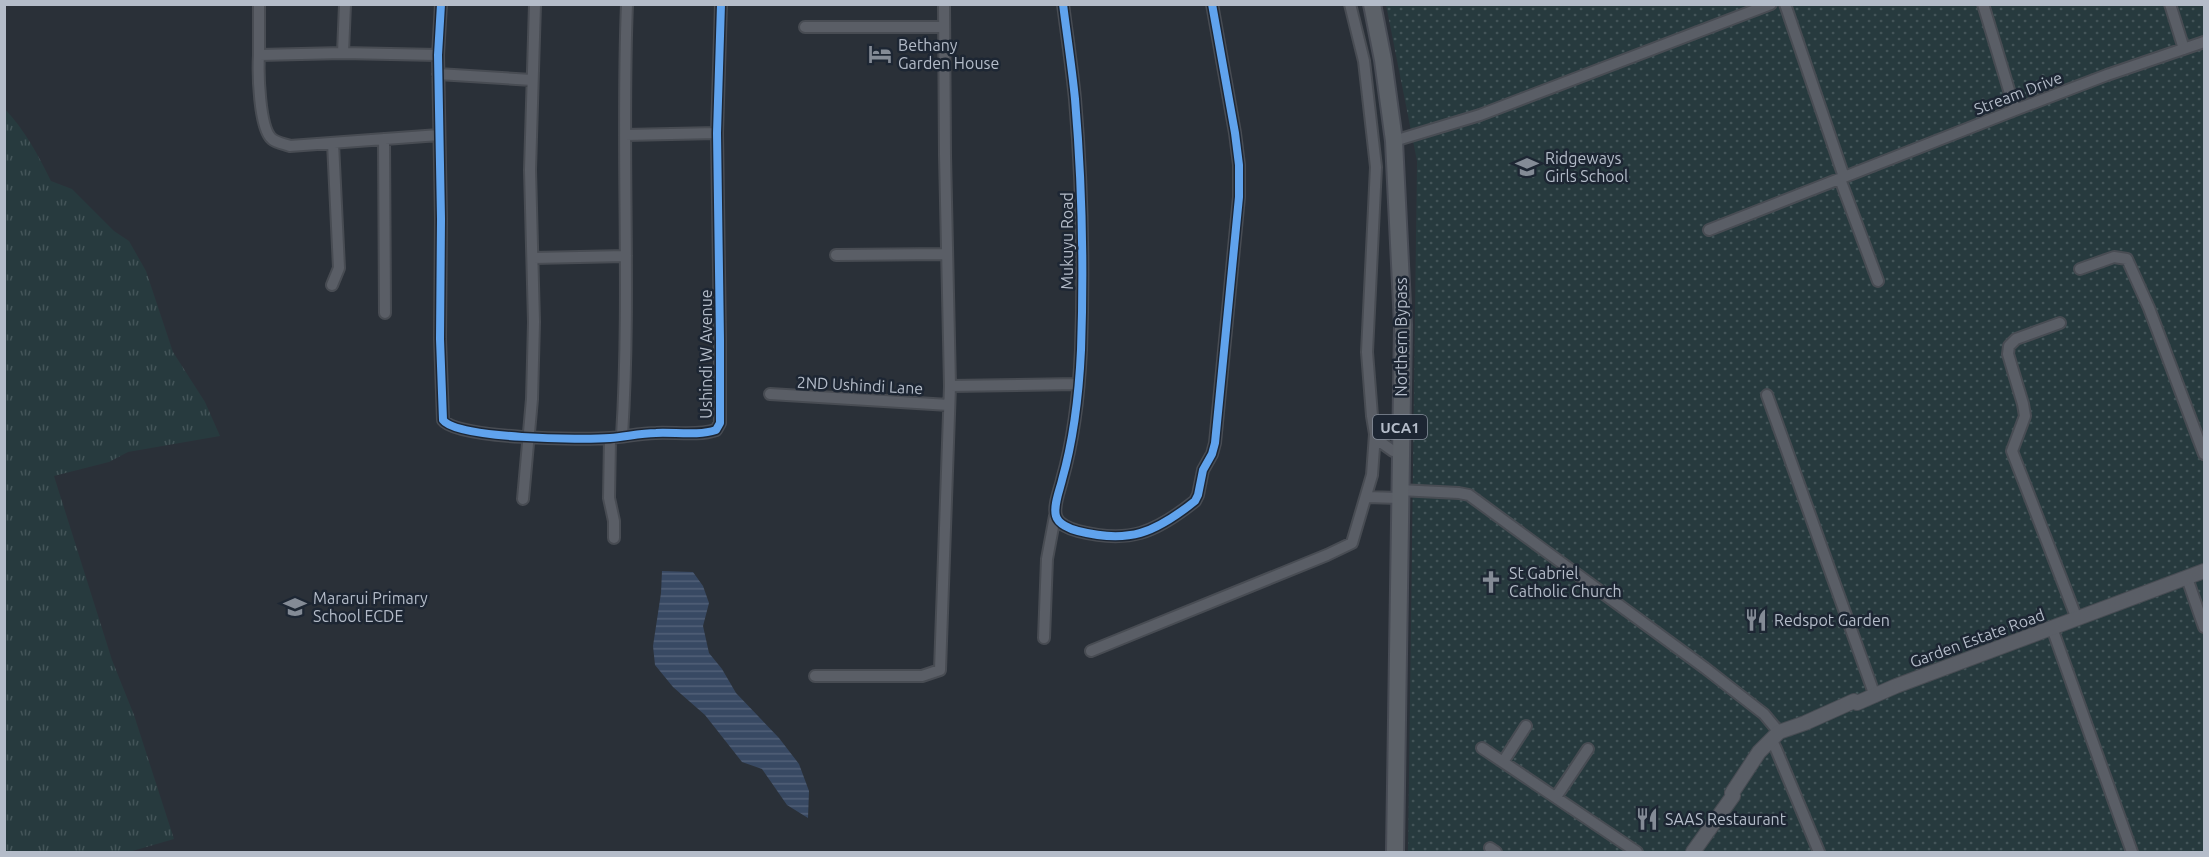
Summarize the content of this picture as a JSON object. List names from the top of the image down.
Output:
{
  "streets": {
    "main road": ["Northern Bypass", "UCA1"],
    "street": [
      "Stream Drive",
      "Mukuyu Road",
      "Ushindi W Avenue",
      "2ND Ushindi Lane",
      "Garden Estate Road"
    ]
  },
  "places": {
    "hotel": ["Bethany Garden House"],
    "school or university": ["Ridgeways Girls School", "Mararui Primary School ECDE"],
    "church": ["St Gabriel Catholic Church"],
    "restaurant": ["Redspot Garden", "SAAS Restaurant"]
  }
}
